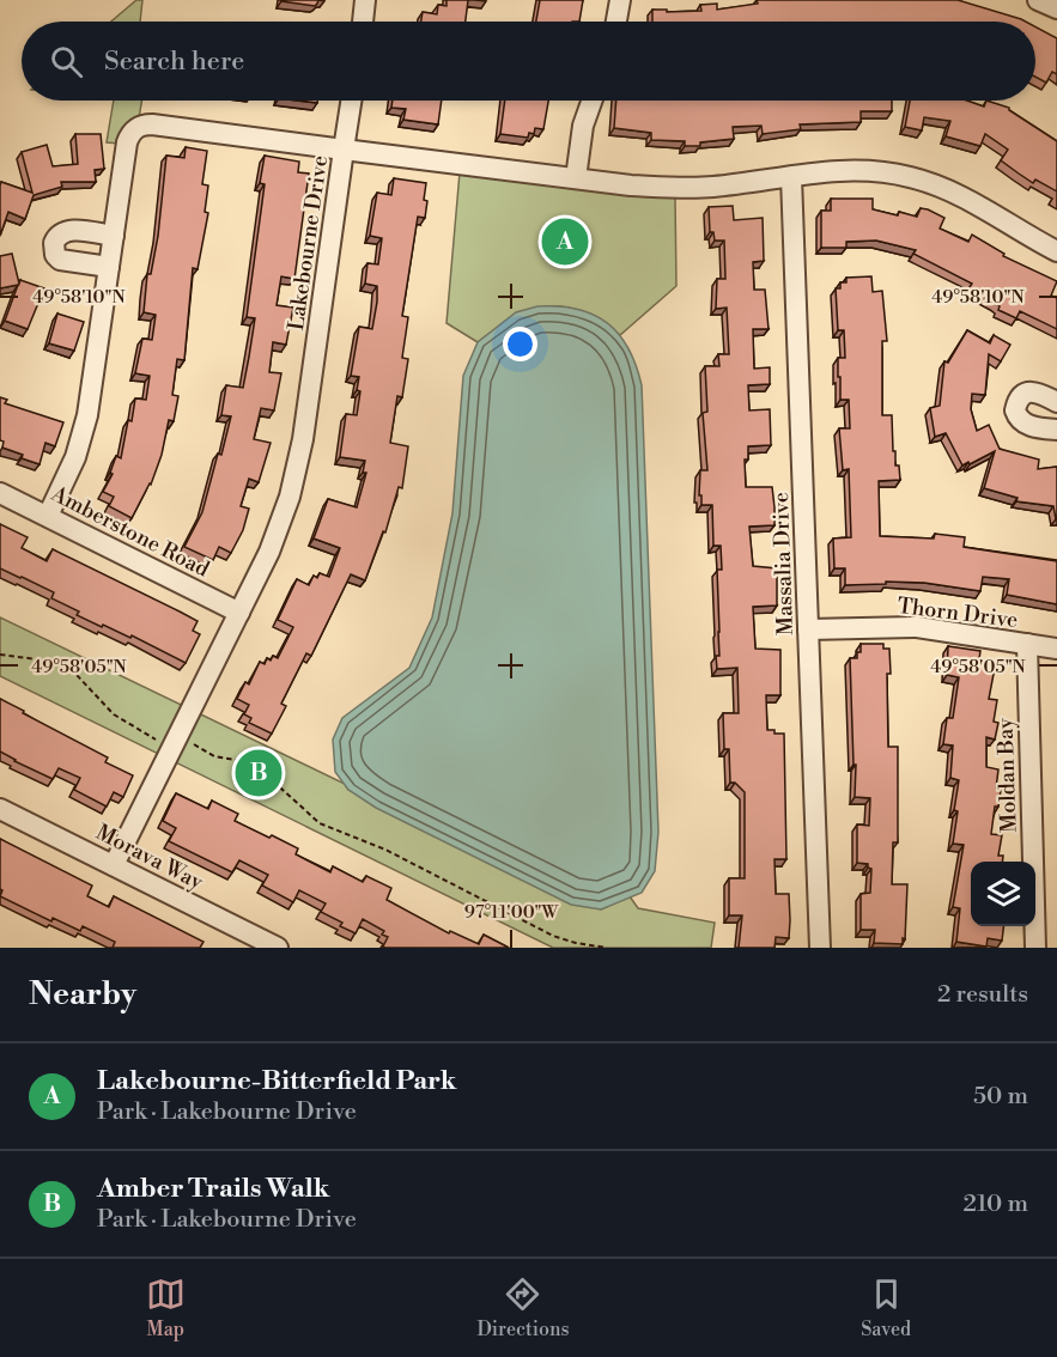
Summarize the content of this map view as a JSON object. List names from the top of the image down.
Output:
{
  "streets": {
    "street": [
      "Lakebourne Drive",
      "Amberstone Road",
      "Massalia Drive",
      "Thorn Drive",
      "Moldan Bay",
      "Morava Way"
    ]
  },
  "crossings": [
    ["Lakebourne Drive", "Amberstone Road"],
    ["Lakebourne Drive", "Massalia Drive"],
    ["Lakebourne Drive", "Morava Way"],
    ["Massalia Drive", "Thorn Drive"],
    ["Thorn Drive", "Moldan Bay"]
  ],
  "page": {
    "search": "Search here",
    "pins": ["A", "B"],
    "heading": ["Nearby", "2 results"],
    "list": [
      {
        "mark": "A",
        "name": "Lakebourne-Bitterfield Park",
        "note": "Park · Lakebourne Drive",
        "value": "50 m"
      },
      {
        "mark": "B",
        "name": "Amber Trails Walk",
        "note": "Park · Lakebourne Drive",
        "value": "210 m"
      }
    ],
    "nav": ["Map", "Directions", "Saved"]
  },
  "coordinates": ["49°58'10\"N", "49°58'05\"N", "97°11'00\"W"]
}
